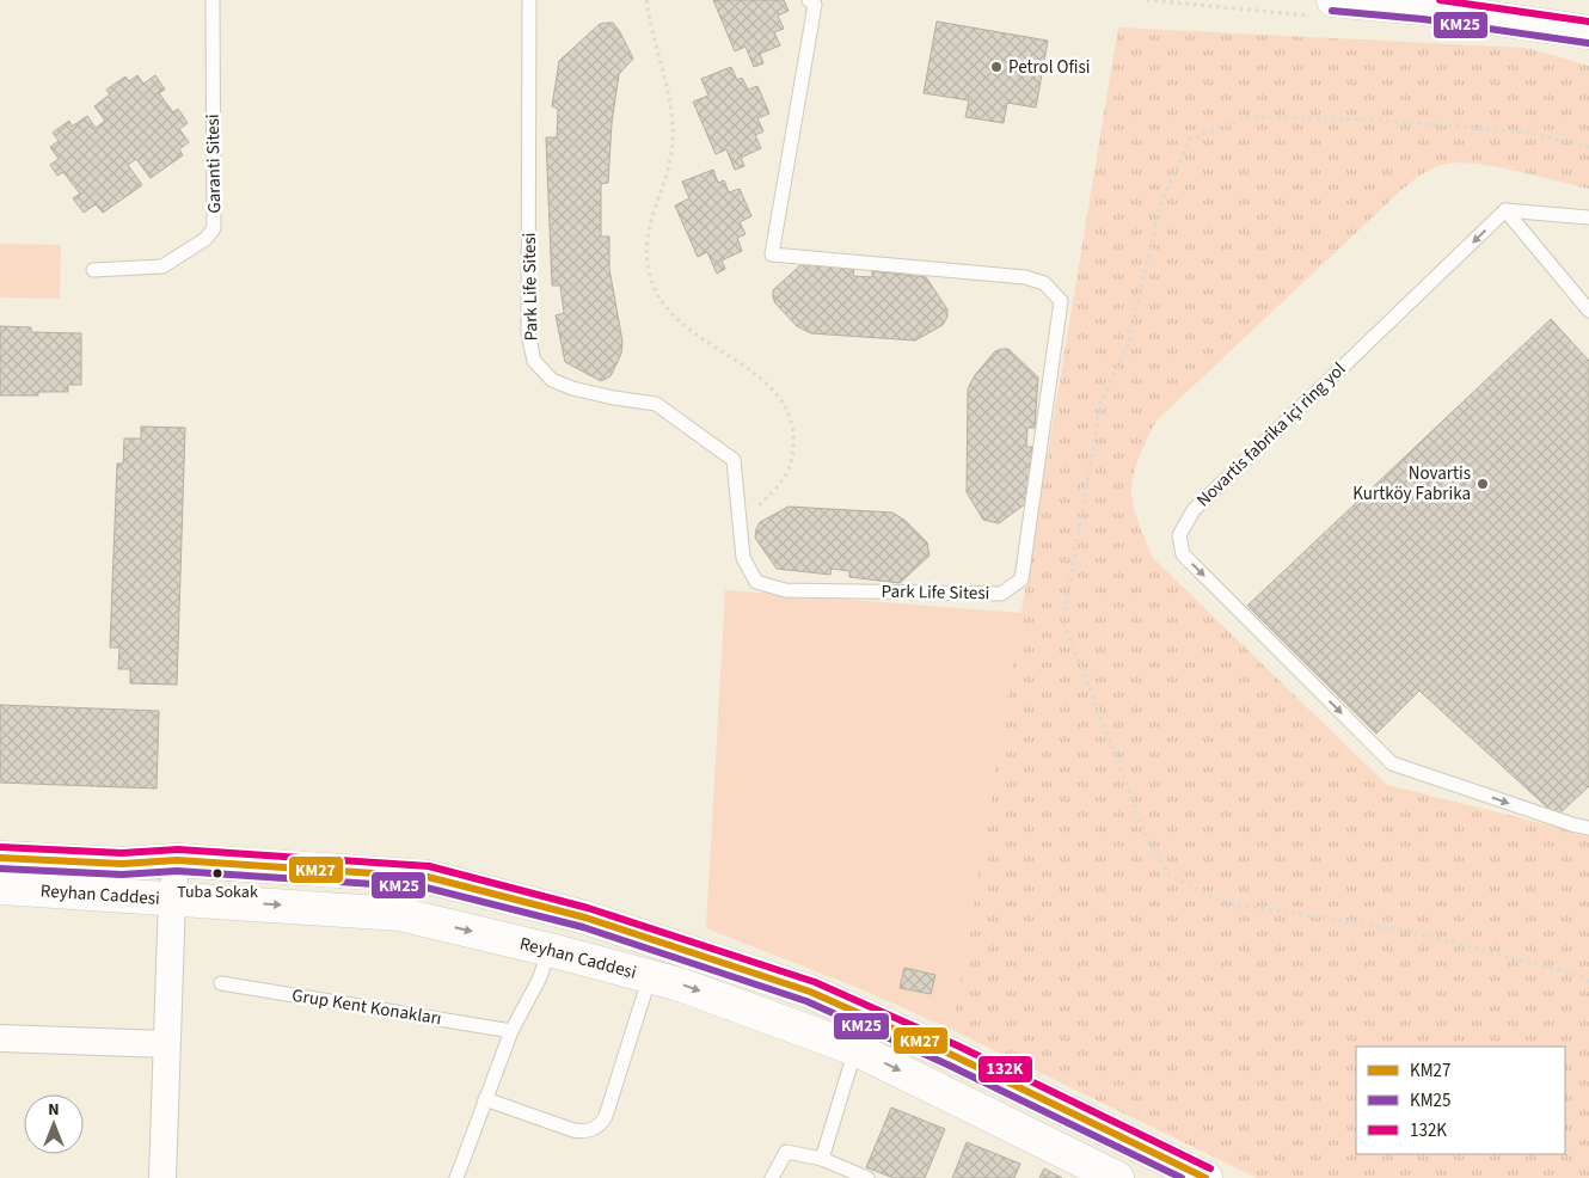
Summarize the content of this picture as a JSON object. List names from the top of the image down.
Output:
{
  "streets": {
    "main road": ["Reyhan Caddesi"],
    "lane": [
      "Garanti Sitesi",
      "Park Life Sitesi",
      "Novartis fabrika içi ring yol",
      "Grup Kent Konakları"
    ]
  },
  "places": ["Petrol Ofisi", "Novartis Kurtköy Fabrika", "Tuba Sokak"],
  "lines": ["transit line 132K", "transit line KM25", "transit line KM27"],
  "legend": ["KM27", "KM25", "132K"],
  "north": "top"
}
